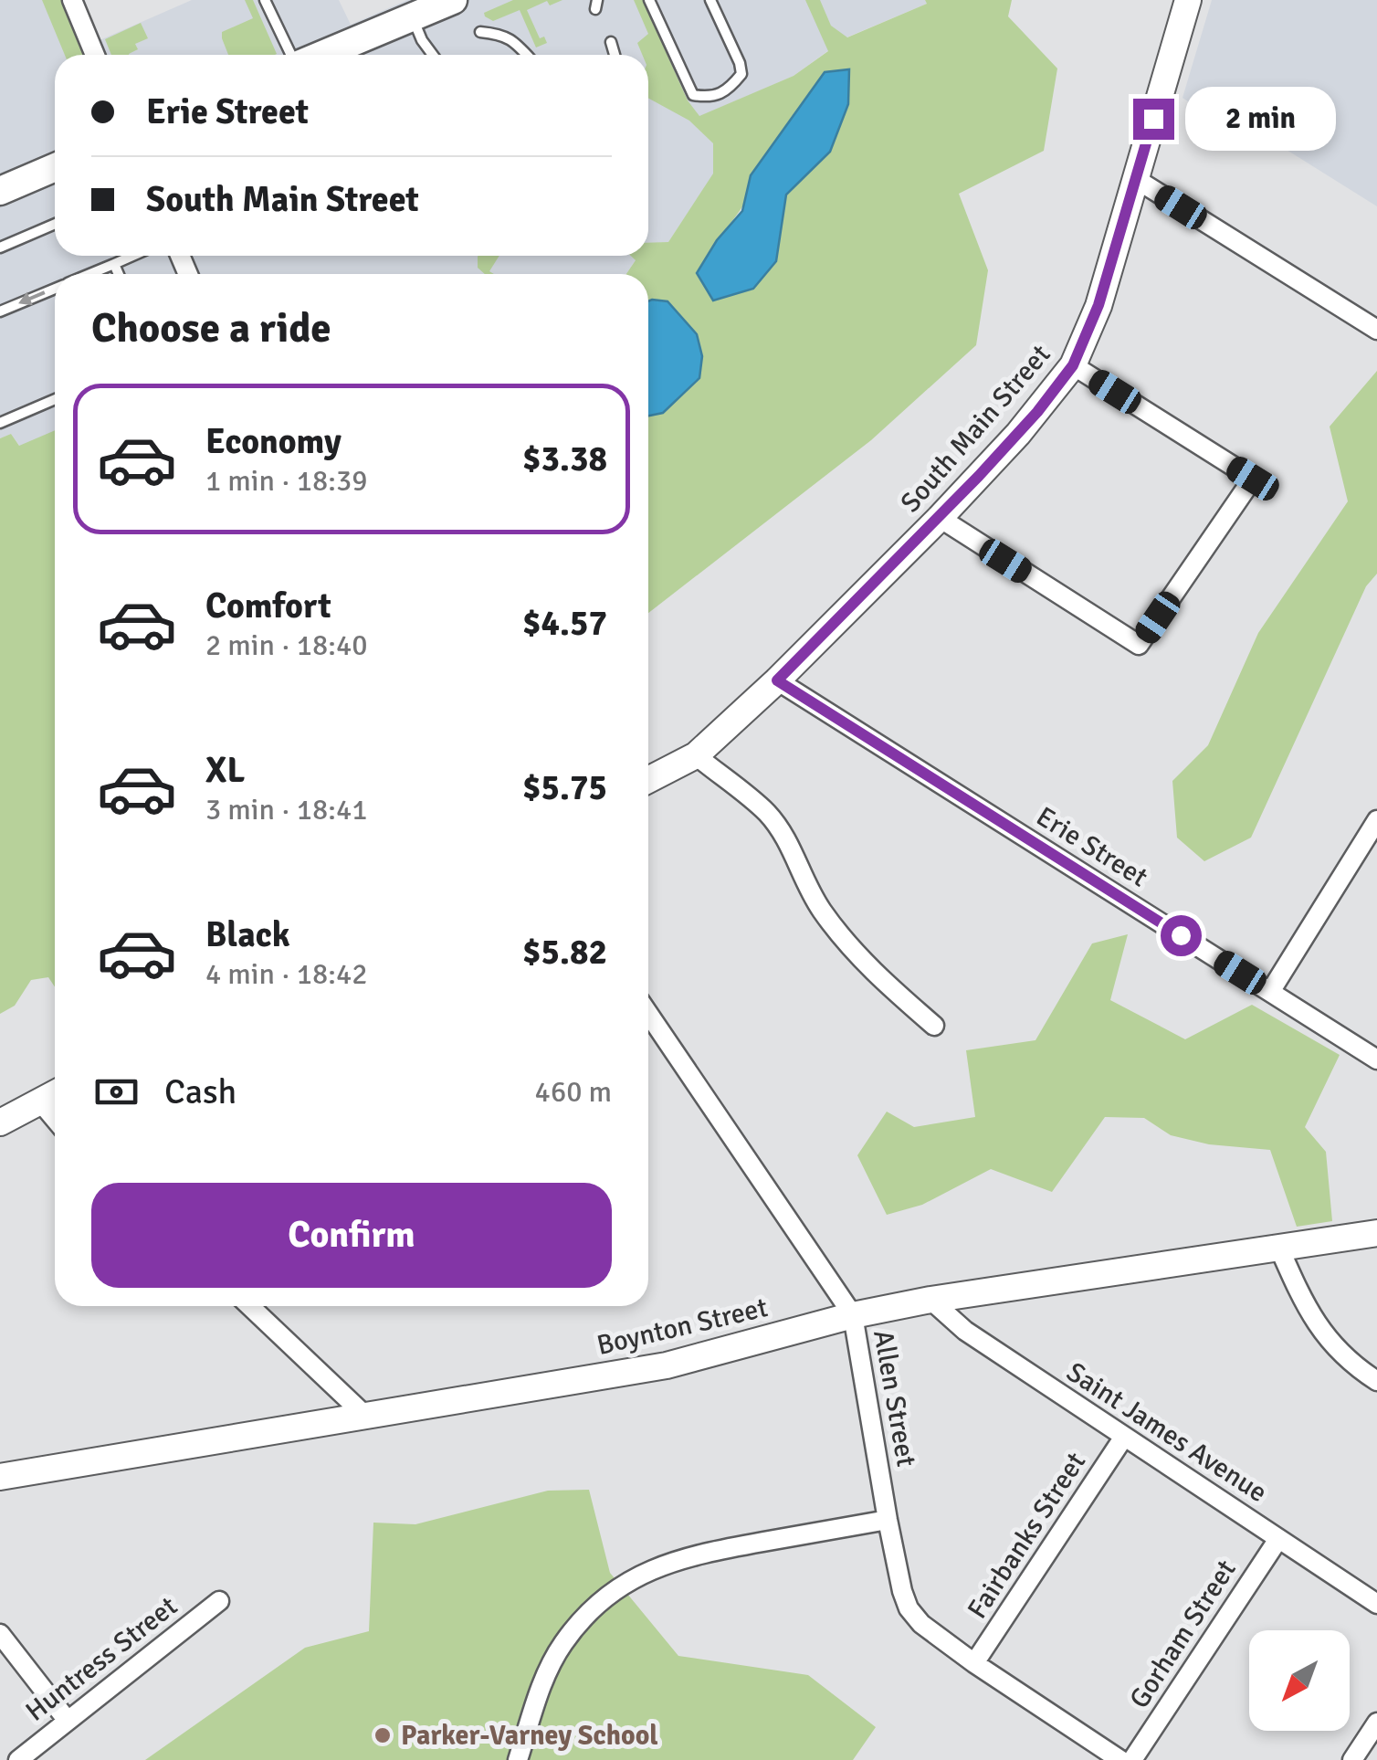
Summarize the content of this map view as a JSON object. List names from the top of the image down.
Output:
{
  "streets": {
    "street": [
      "South Main Street",
      "Erie Street",
      "Boynton Street",
      "Allen Street",
      "Saint James Avenue",
      "Fairbanks Street",
      "Gorham Street",
      "Huntress Street"
    ]
  },
  "crossings": [
    ["South Main Street", "Erie Street"],
    ["Boynton Street", "Allen Street"],
    ["Boynton Street", "Saint James Avenue"],
    ["Allen Street", "Fairbanks Street"],
    ["Saint James Avenue", "Fairbanks Street"],
    ["Saint James Avenue", "Gorham Street"]
  ],
  "places": ["Parker-Varney School"],
  "north": "bottom left",
  "page": {
    "banner": ["Erie Street", "South Main Street"],
    "bubble": "2 min",
    "heading": "Choose a ride",
    "list": [
      {
        "name": "Economy",
        "note": "1 min · 18:39",
        "value": "$3.38"
      },
      {
        "name": "Comfort",
        "note": "2 min · 18:40",
        "value": "$4.57"
      },
      {
        "name": "XL",
        "note": "3 min · 18:41",
        "value": "$5.75"
      },
      {
        "name": "Black",
        "note": "4 min · 18:42",
        "value": "$5.82"
      }
    ],
    "pay": ["Cash", "460 m"],
    "buttons": "Confirm"
  }
}
